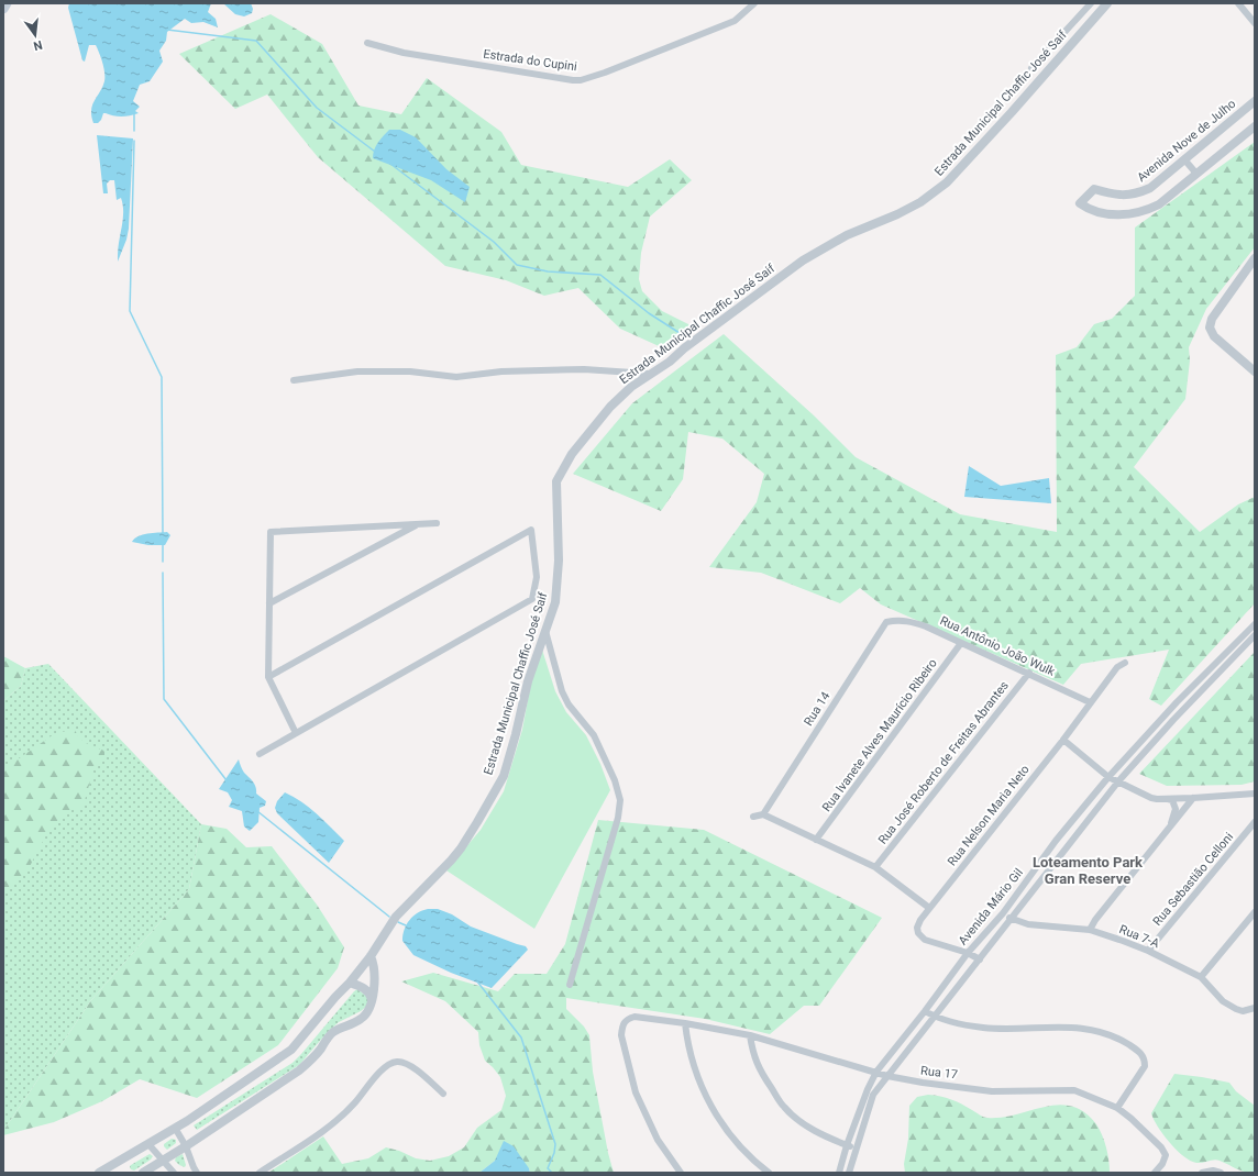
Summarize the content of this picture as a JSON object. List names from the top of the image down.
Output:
{
  "streets": {
    "street": [
      "Estrada do Cupini",
      "Estrada Municipal Chaffic José Saif",
      "Avenida Nove de Julho",
      "Rua Antônio João Wulk",
      "Rua 14",
      "Rua lvanete Alves Maurício Ribeiro",
      "Rua José Roberto de Freitas Abrantes",
      "Rua Nelson Maria Neto",
      "Rua Sebastião Celloni",
      "Avenida Mário Gil",
      "Rua 7-A",
      "Rua 17"
    ]
  },
  "crossings": [
    ["Rua Antônio João Wulk", "Rua 14"],
    ["Rua Antônio João Wulk", "Rua lvanete Alves Maurício Ribeiro"],
    ["Rua Antônio João Wulk", "Rua José Roberto de Freitas Abrantes"],
    ["Rua Antônio João Wulk", "Rua Nelson Maria Neto"],
    ["Rua Nelson Maria Neto", "Avenida Mário Gil"],
    ["Rua Sebastião Celloni", "Rua 7-A"],
    ["Avenida Mário Gil", "Rua 7-A"],
    ["Avenida Mário Gil", "Rua 17"]
  ],
  "districts": ["Loteamento Park Gran Reserve"],
  "north": "bottom"
}
